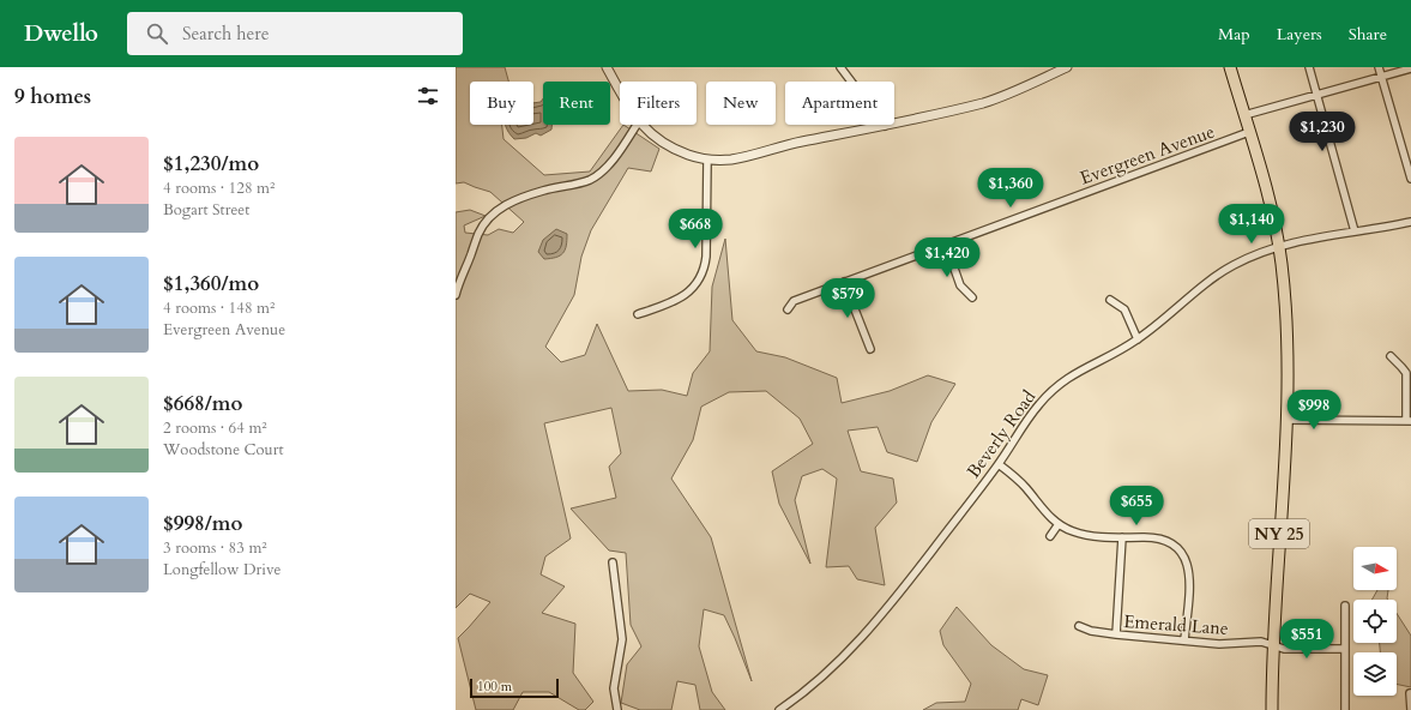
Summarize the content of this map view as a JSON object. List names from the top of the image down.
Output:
{
  "streets": {
    "main road": ["NY 25"],
    "street": ["Evergreen Avenue", "Beverly Road", "Emerald Lane"]
  },
  "crossings": [
    ["Evergreen Avenue", "NY 25"],
    ["Beverly Road", "NY 25"],
    ["NY 25", "Emerald Lane"]
  ],
  "scale_bar": "100 m",
  "north": "right",
  "page": {
    "header": "Dwello",
    "search": "Search here",
    "nav": ["Map", "Layers", "Share"],
    "heading": "9 homes",
    "chip": [
      "Buy",
      "Rent",
      "Filters",
      "New",
      "Apartment"
    ],
    "price": [
      "$1,230",
      "$1,360",
      "$1,140",
      "$668",
      "$1,420",
      "$579",
      "$998",
      "$655",
      "$551"
    ],
    "list": [
      {
        "name": "$1,230/mo",
        "note": "4 rooms · 128 m² · Bogart Street"
      },
      {
        "name": "$1,360/mo",
        "note": "4 rooms · 148 m² · Evergreen Avenue"
      },
      {
        "name": "$668/mo",
        "note": "2 rooms · 64 m² · Woodstone Court"
      },
      {
        "name": "$998/mo",
        "note": "3 rooms · 83 m² · Longfellow Drive"
      }
    ],
    "scale": "100 m"
  }
}
